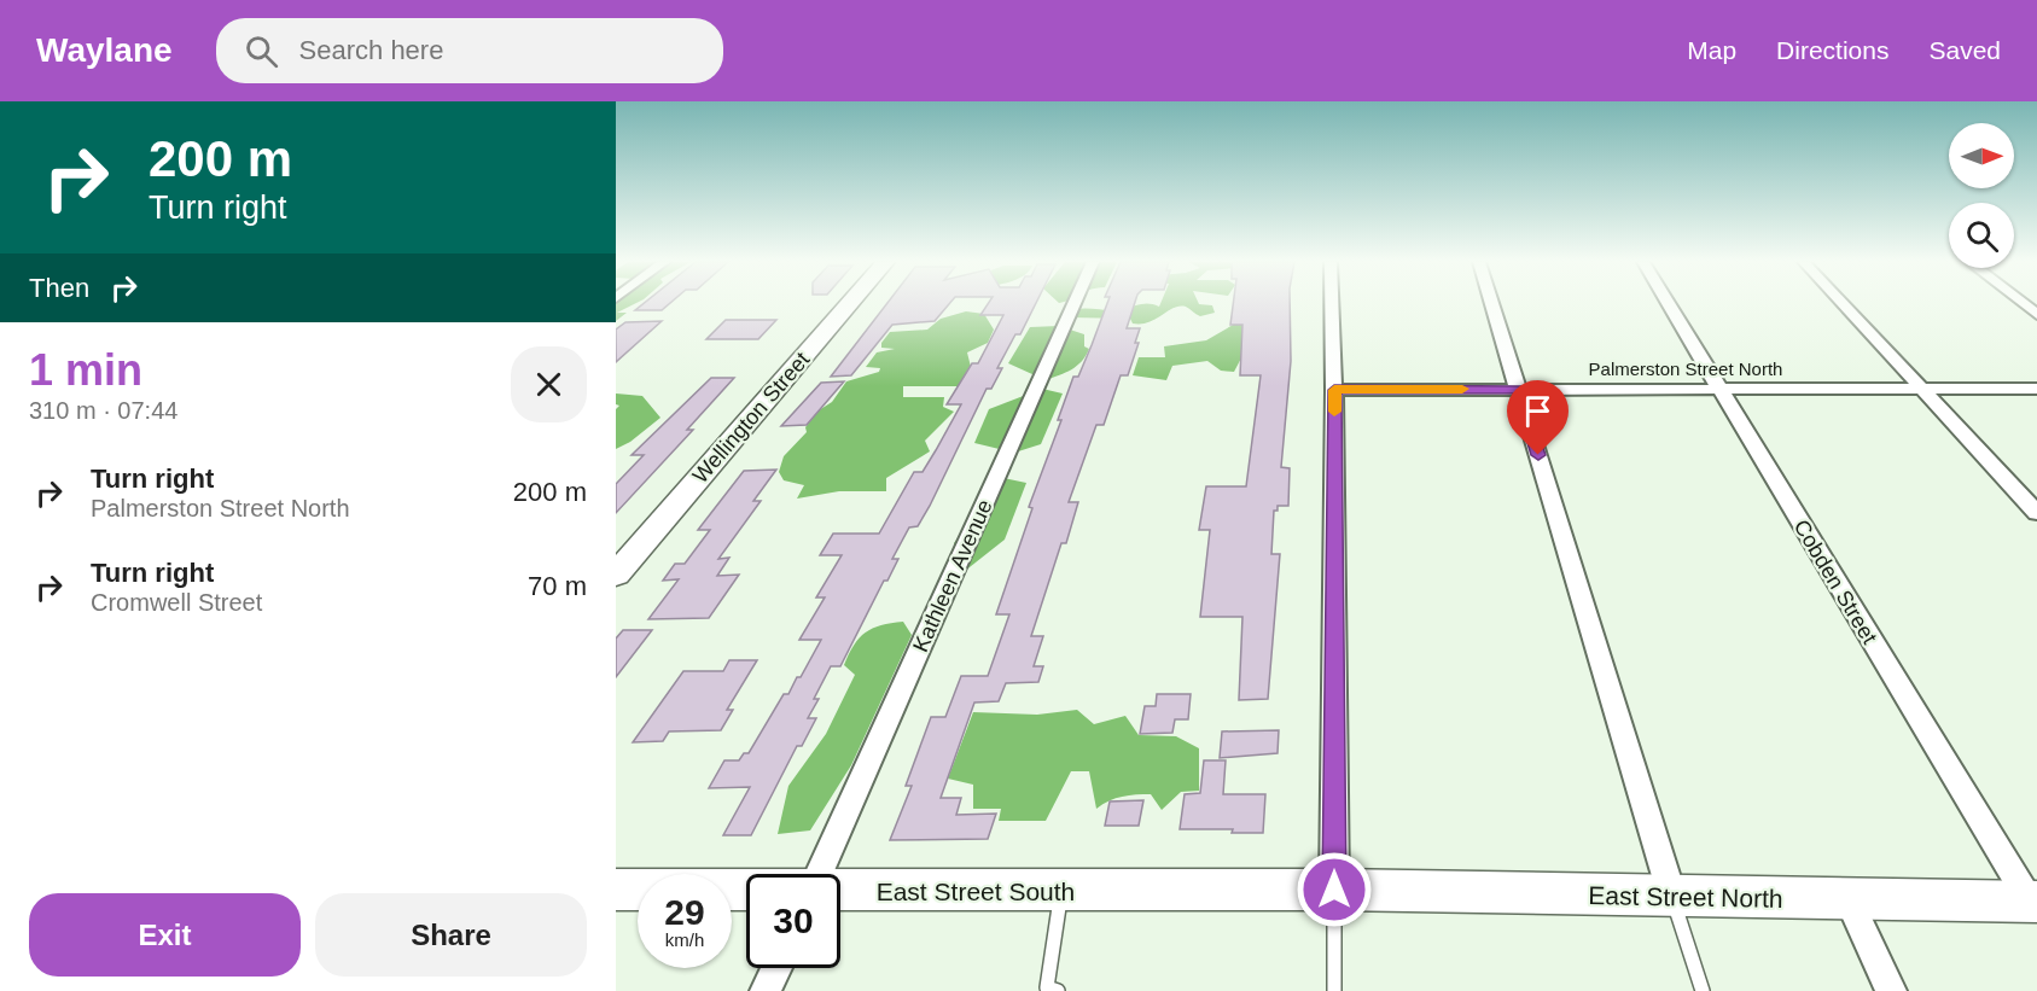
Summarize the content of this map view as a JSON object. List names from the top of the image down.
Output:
{
  "streets": {
    "street": [
      "Palmerston Street North",
      "Wellington Street",
      "Kathleen Avenue",
      "Cobden Street",
      "East Street South",
      "East Street North"
    ]
  },
  "crossings": [
    ["Palmerston Street North", "Cobden Street"],
    ["Cobden Street", "East Street North"],
    ["East Street South", "East Street North"]
  ],
  "north": "right",
  "page": {
    "header": "Waylane",
    "search": "Search here",
    "nav": ["Map", "Directions", "Saved"],
    "turn": ["200 m", "Turn right"],
    "then": "Then",
    "heading": ["1 min", "310 m · 07:44"],
    "list": [
      {
        "name": "Turn right",
        "note": "Palmerston Street North",
        "value": "200 m"
      },
      {
        "name": "Turn right",
        "note": "Cromwell Street",
        "value": "70 m"
      }
    ],
    "speed": "29 km/h",
    "limit": "30",
    "buttons": ["Exit", "Share"]
  }
}
